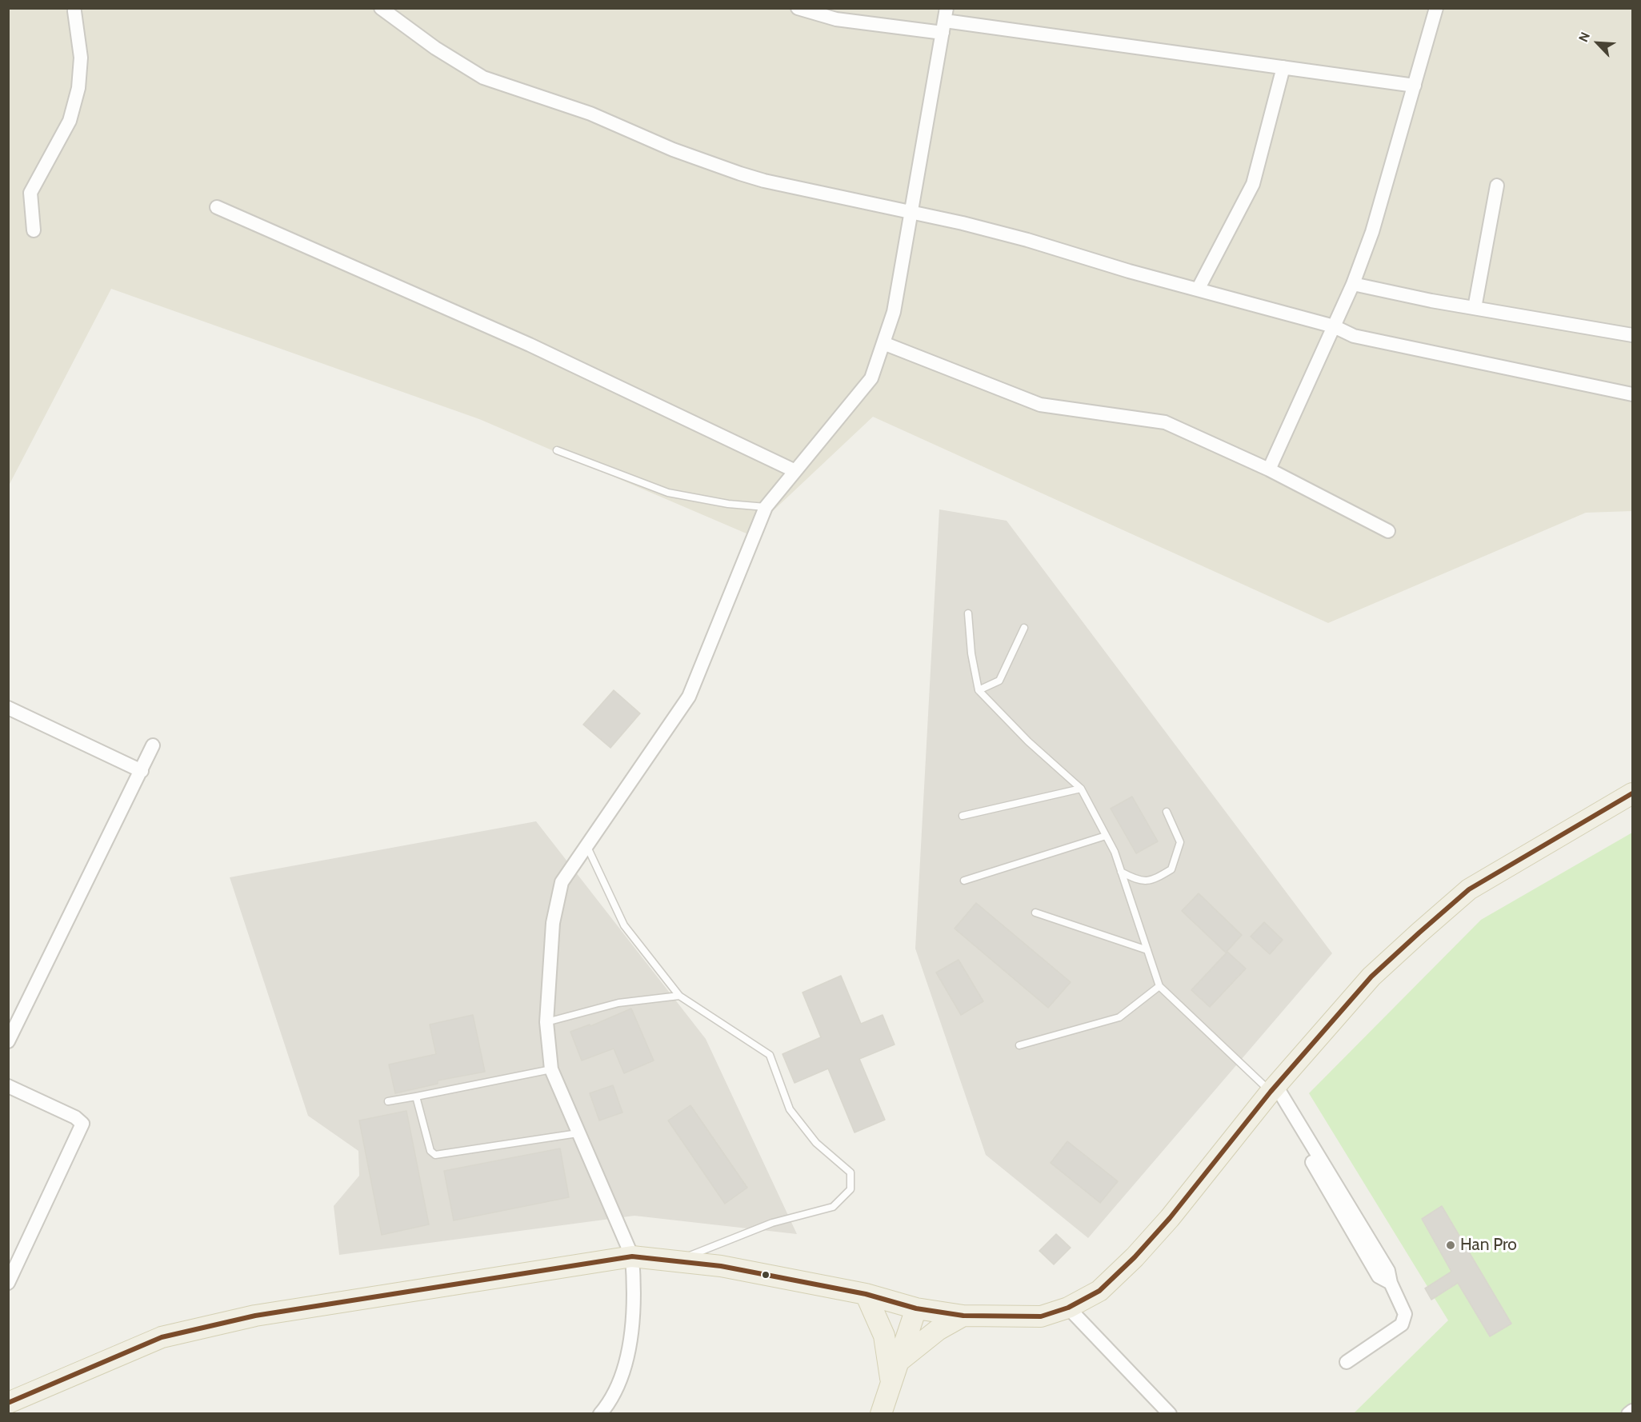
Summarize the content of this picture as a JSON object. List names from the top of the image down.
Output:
{
  "places": ["Han Pro"],
  "north": "top left"
}
